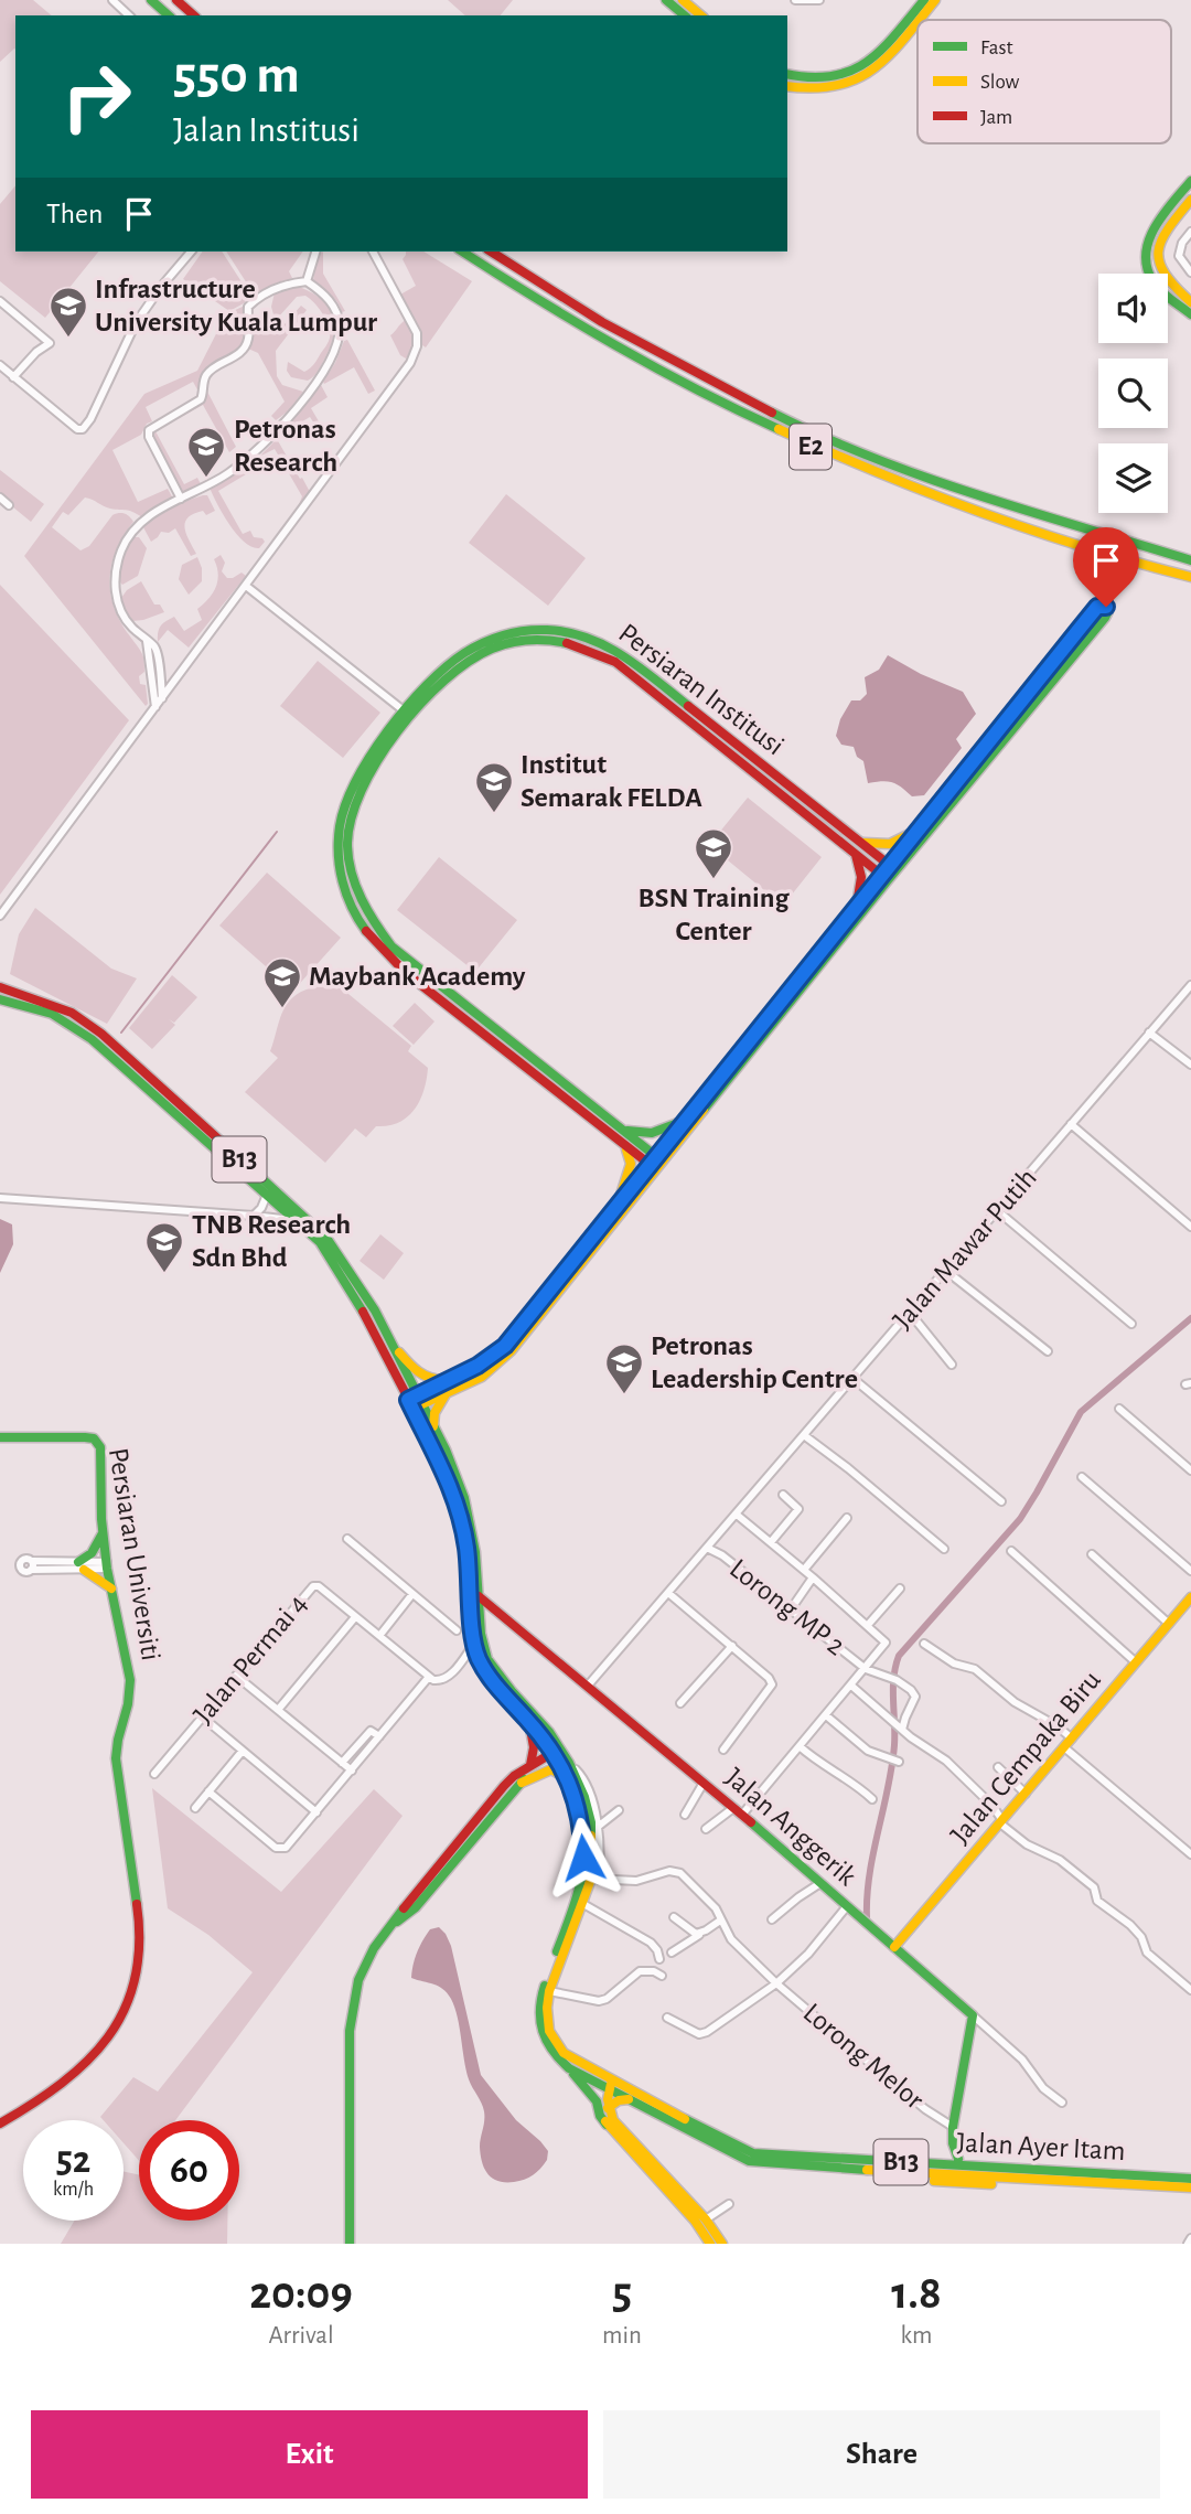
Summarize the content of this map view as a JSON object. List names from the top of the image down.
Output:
{
  "streets": {
    "main road": [
      "E2",
      "Persiaran Institusi",
      "B13",
      "Persiaran Universiti",
      "Jalan Cempaka Biru",
      "Jalan Anggerik",
      "Jalan Ayer Itam"
    ],
    "street": [
      "Jalan Mawar Putih",
      "Lorong MP 2",
      "Jalan Permai 4",
      "Lorong Melor"
    ]
  },
  "crossings": [
    ["B13", "Jalan Anggerik"],
    ["B13", "Lorong Melor"],
    ["B13", "Jalan Ayer Itam"],
    ["Jalan Mawar Putih", "Lorong MP 2"],
    ["Jalan Mawar Putih", "Jalan Anggerik"],
    ["Jalan Cempaka Biru", "Jalan Anggerik"]
  ],
  "places": {
    "school or university": [
      "Infrastructure University Kuala Lumpur",
      "Petronas Research",
      "Institut Semarak FELDA",
      "BSN Training Center",
      "Maybank Academy",
      "TNB Research Sdn Bhd",
      "Petronas Leadership Centre"
    ]
  },
  "legend": ["Fast", "Slow", "Jam"],
  "page": {
    "turn": ["550 m", "Jalan Institusi"],
    "then": "Then",
    "speed": "52 km/h",
    "limit": "60",
    "eta": [
      "20:09",
      "Arrival",
      "5",
      "min",
      "1.8",
      "km"
    ],
    "buttons": ["Exit", "Share"]
  }
}
